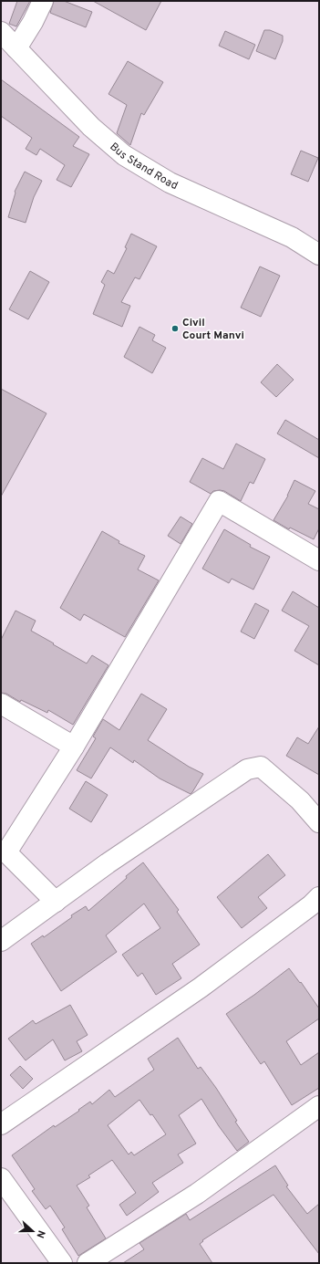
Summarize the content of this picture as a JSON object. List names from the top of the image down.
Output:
{
  "streets": {
    "street": ["Bus Stand Road"]
  },
  "places": ["Civil Court Manvi"],
  "north": "right"
}
